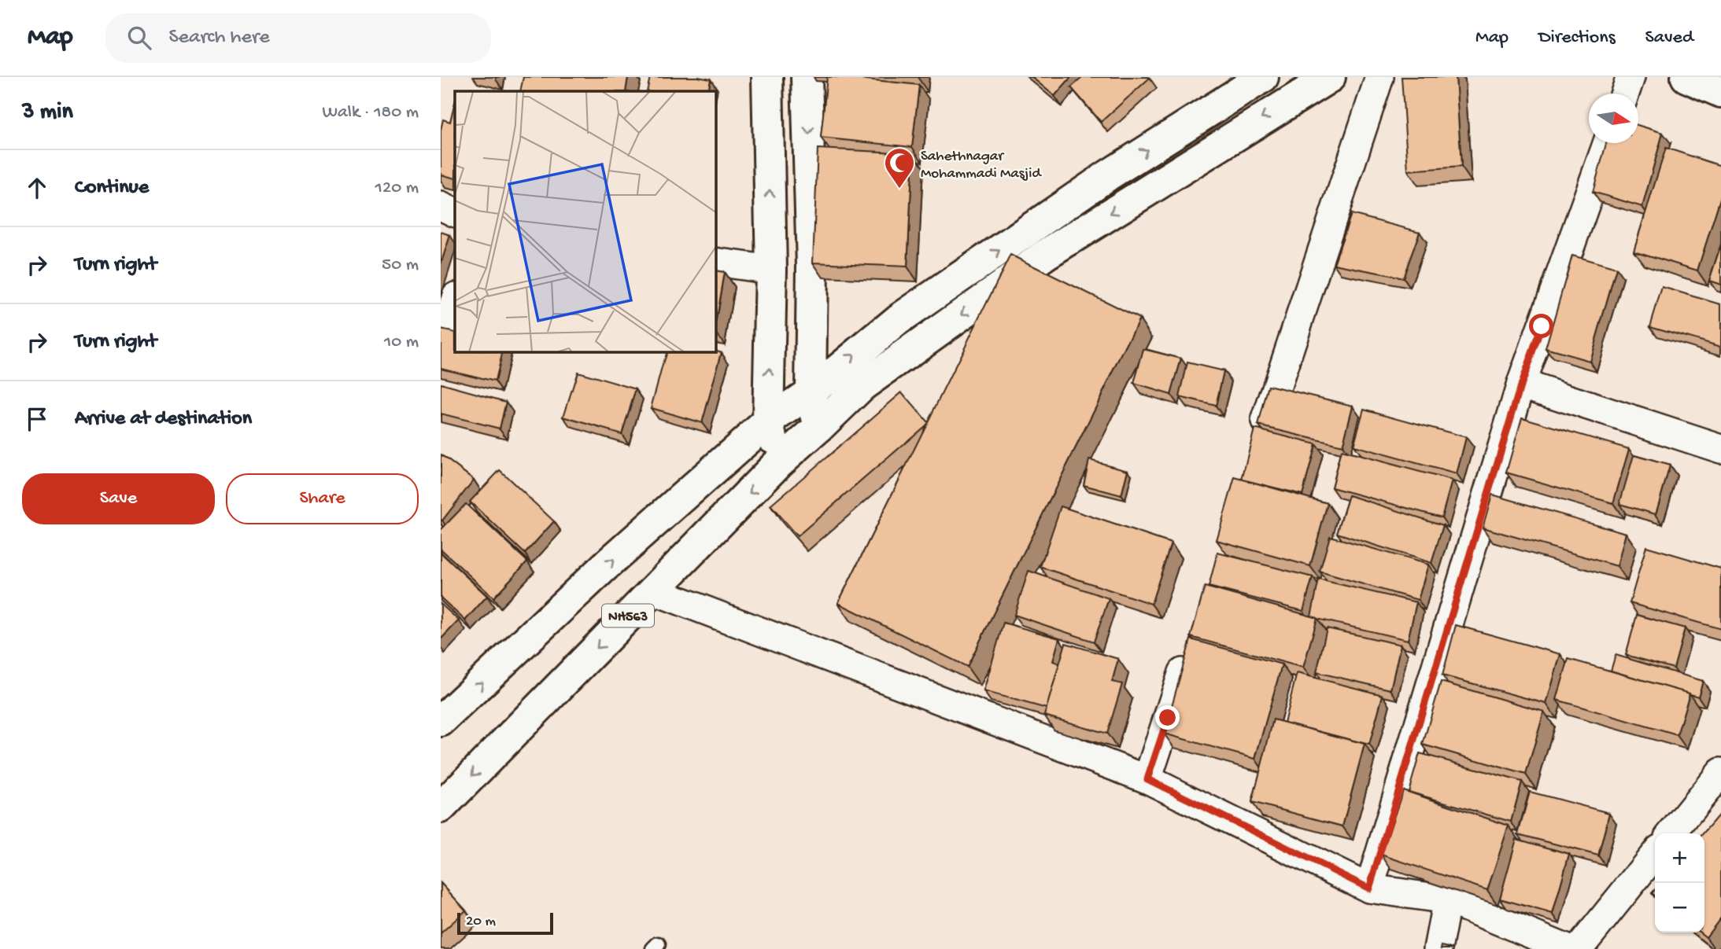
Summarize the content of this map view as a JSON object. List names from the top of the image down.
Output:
{
  "streets": {
    "main road": ["NH563"]
  },
  "places": {
    "mosque": ["Sahethnagar Mohammadi Masjid"]
  },
  "scale_bar": "20 m",
  "north": "right",
  "page": {
    "header": "Map",
    "search": "Search here",
    "nav": ["Map", "Directions", "Saved"],
    "heading": ["3 min", "Walk · 180 m"],
    "list": [
      ["Continue", "120 m"],
      ["Turn right", "50 m"],
      ["Turn right", "10 m"],
      "Arrive at destination"
    ],
    "buttons": ["Save", "Share"],
    "map_buttons": ["+", "−"],
    "scale": "20 m"
  }
}
